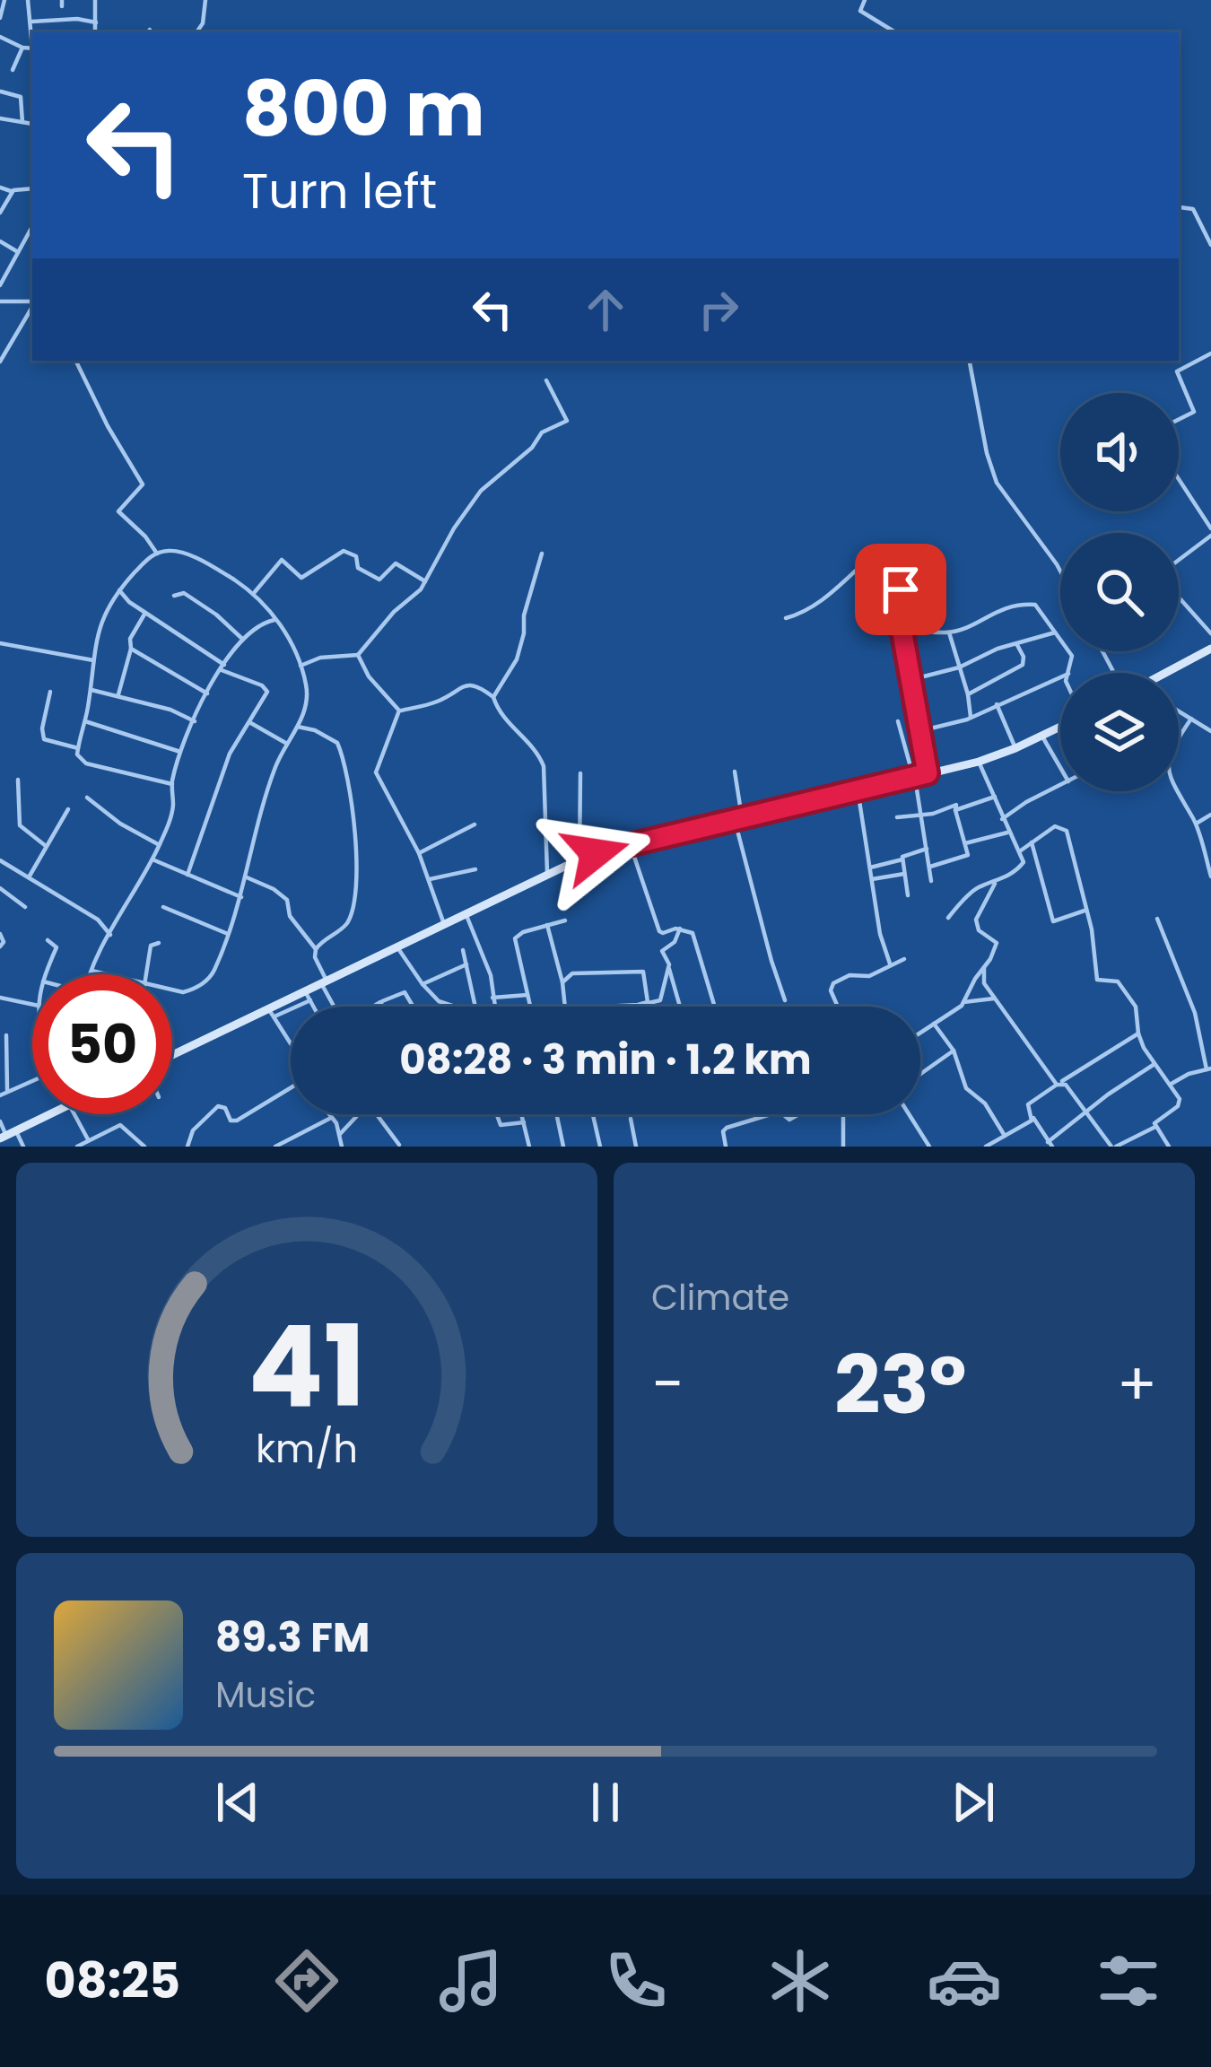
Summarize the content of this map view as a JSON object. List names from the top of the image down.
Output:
{
  "page": {
    "turn": ["800 m", "Turn left"],
    "limit": "50",
    "trip": "08:28 · 3 min · 1.2 km",
    "tile": "Climate",
    "heat": ["−", "23°", "+"],
    "song": ["89.3 FM", "Music"],
    "tabs": "08:25",
    "gauge": ["41", "km/h"]
  }
}
